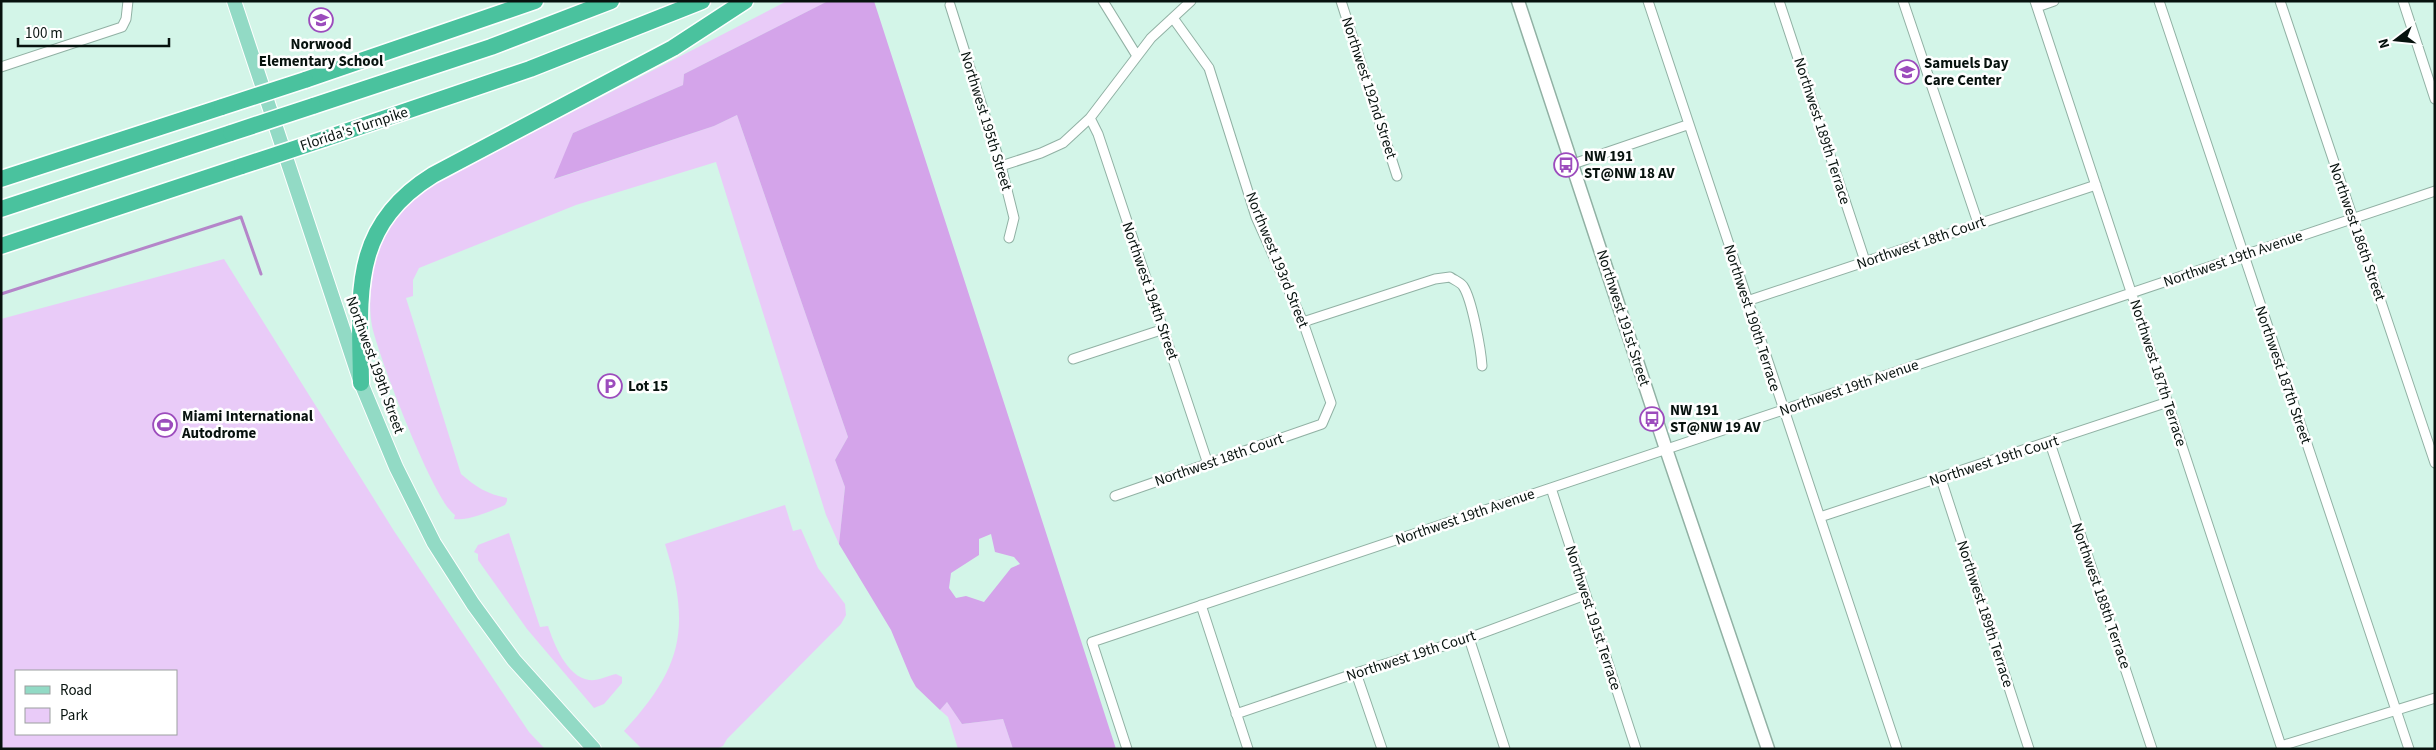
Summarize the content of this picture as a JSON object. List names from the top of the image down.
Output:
{
  "streets": {
    "highway": ["Florida's Turnpike"],
    "main road": ["Northwest 199th Street"],
    "street": [
      "Northwest 192nd Street",
      "Northwest 195th Street",
      "Northwest 189th Terrace",
      "Northwest 186th Street",
      "Northwest 18th Court",
      "Northwest 19th Avenue",
      "Northwest 193rd Street",
      "Northwest 194th Street",
      "Northwest 191st Street",
      "Northwest 190th Terrace",
      "Northwest 187th Terrace",
      "Northwest 187th Street",
      "Northwest 19th Court",
      "Northwest 188th Terrace",
      "Northwest 191st Terrace"
    ]
  },
  "crossings": [
    ["Northwest 189th Terrace", "Northwest 18th Court"],
    ["Northwest 189th Terrace", "Northwest 19th Court"],
    ["Northwest 186th Street", "Northwest 19th Avenue"],
    ["Northwest 18th Court", "Northwest 193rd Street"],
    ["Northwest 18th Court", "Northwest 194th Street"],
    ["Northwest 18th Court", "Northwest 190th Terrace"],
    ["Northwest 18th Court", "Northwest 187th Terrace"],
    ["Northwest 19th Avenue", "Northwest 191st Street"],
    ["Northwest 19th Avenue", "Northwest 190th Terrace"],
    ["Northwest 19th Avenue", "Northwest 187th Terrace"],
    ["Northwest 19th Avenue", "Northwest 187th Street"],
    ["Northwest 19th Avenue", "Northwest 191st Terrace"],
    ["Northwest 190th Terrace", "Northwest 19th Court"],
    ["Northwest 187th Terrace", "Northwest 187th Street"],
    ["Northwest 187th Terrace", "Northwest 19th Court"],
    ["Northwest 19th Court", "Northwest 188th Terrace"],
    ["Northwest 19th Court", "Northwest 191st Terrace"]
  ],
  "places": {
    "school or university": ["Norwood Elementary School", "Samuels Day Care Center"],
    "bus stop": ["NW 191 ST@NW 18 AV", "NW 191 ST@NW 19 AV"],
    "parking": ["Lot 15"],
    "sports": ["Miami International Autodrome"]
  },
  "legend": ["Road", "Park"],
  "scale_bar": "100 m",
  "north": "left"
}
